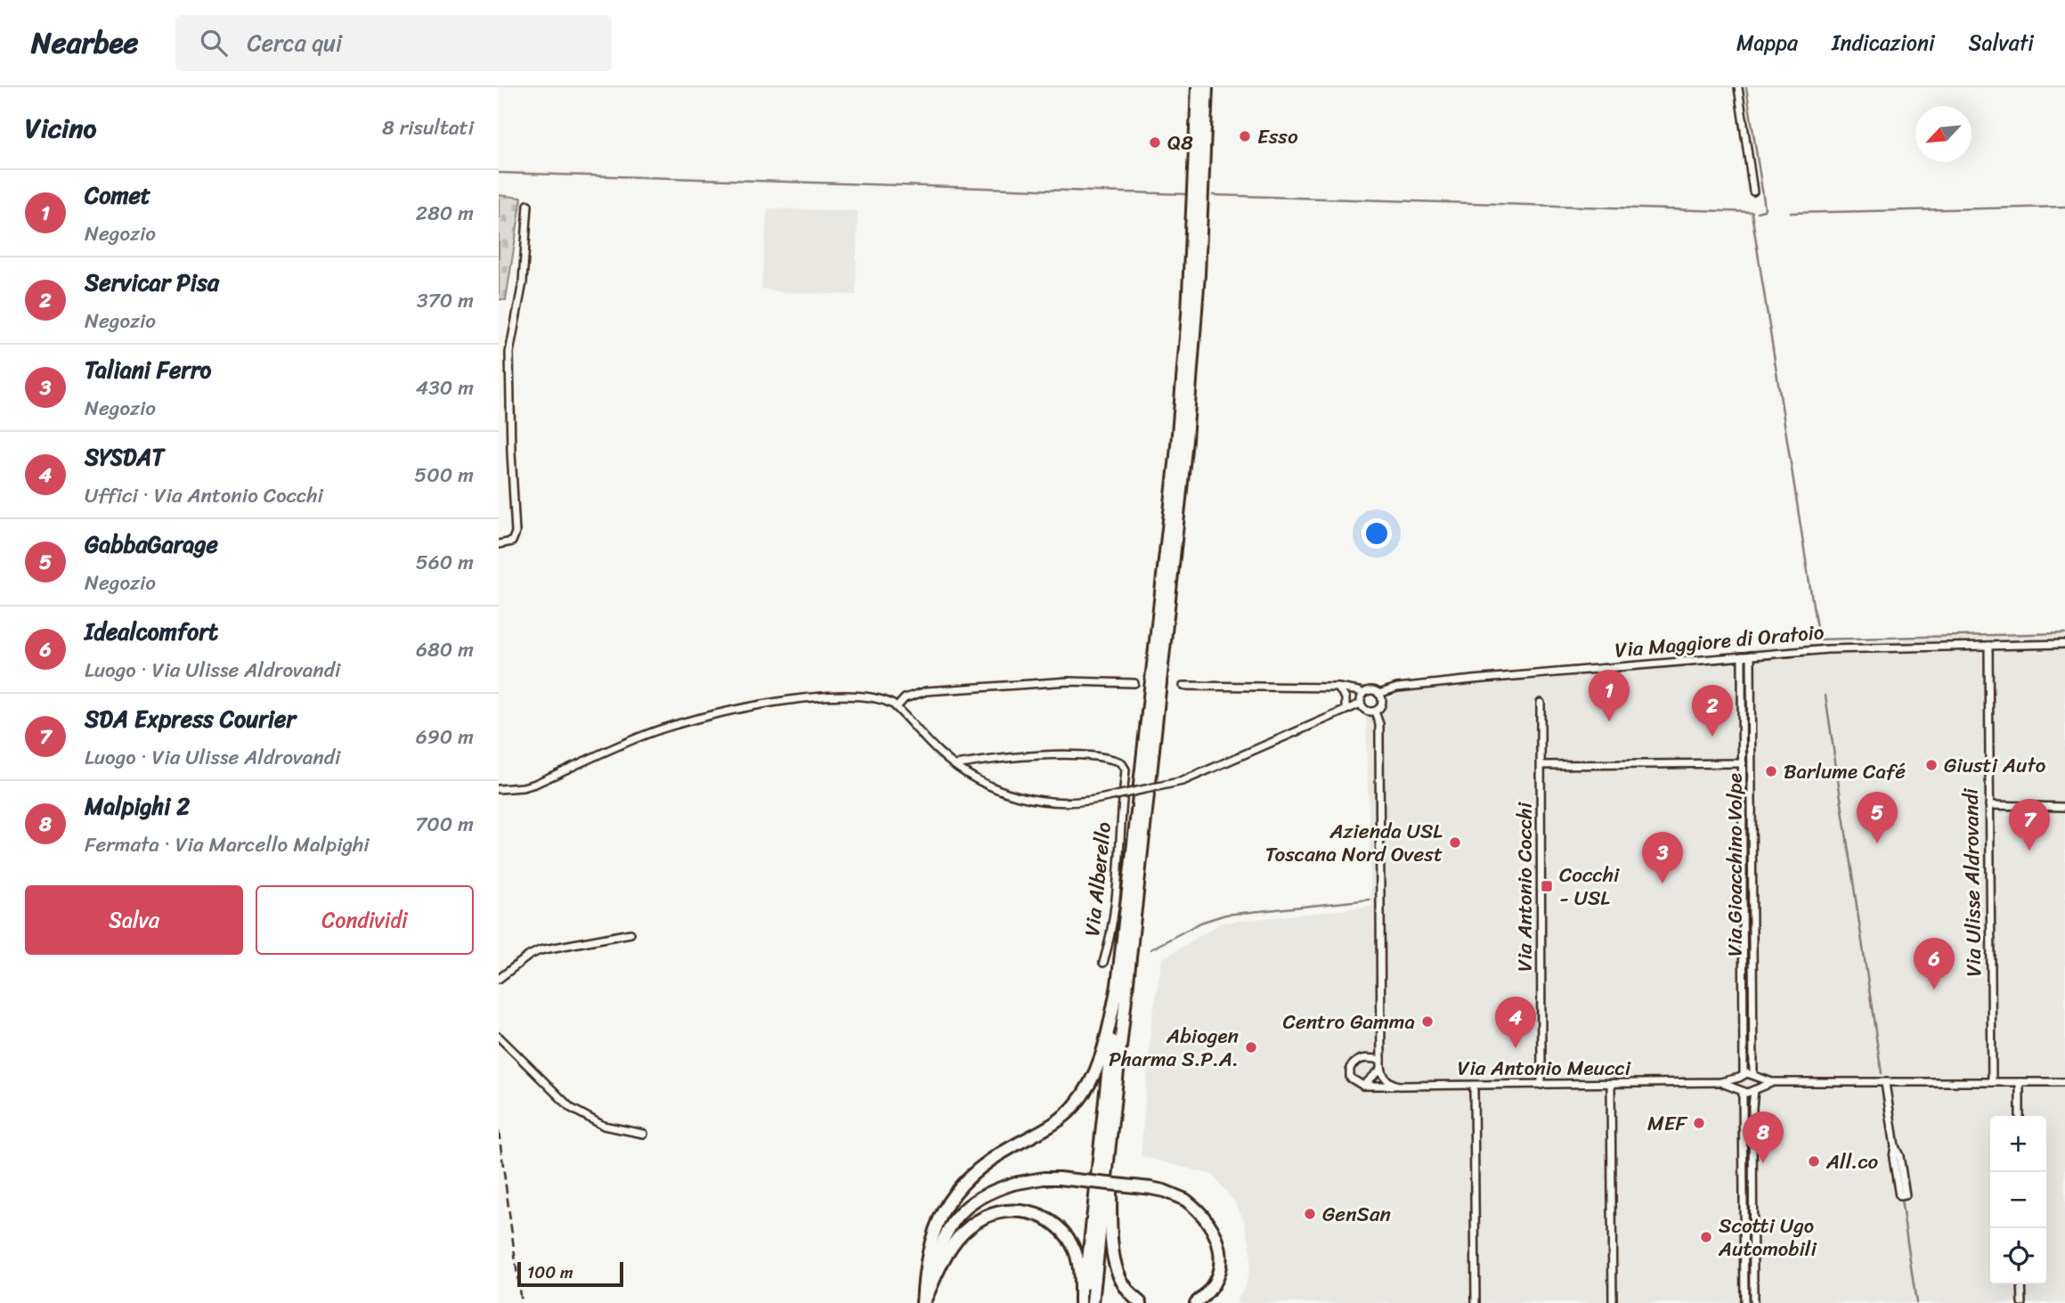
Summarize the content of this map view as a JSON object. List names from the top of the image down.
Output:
{
  "streets": {
    "street": [
      "Via Maggiore di Oratoio",
      "Via Gioacchino Volpe",
      "Via Alberello",
      "Via Ulisse Aldrovandi",
      "Via Antonio Cocchi",
      "Via Antonio Meucci"
    ]
  },
  "crossings": [
    ["Via Maggiore di Oratoio", "Via Gioacchino Volpe"],
    ["Via Maggiore di Oratoio", "Via Ulisse Aldrovandi"],
    ["Via Gioacchino Volpe", "Via Antonio Meucci"],
    ["Via Ulisse Aldrovandi", "Via Antonio Meucci"],
    ["Via Antonio Cocchi", "Via Antonio Meucci"]
  ],
  "places": {
    "other": [
      "Esso",
      "Q8",
      "Giusti Auto",
      "Barlume Café",
      "Azienda USL Toscana Nord Ovest",
      "Centro Gamma",
      "Abiogen Pharma S.P.A.",
      "MEF",
      "All.co",
      "GenSan",
      "Scotti Ugo Automobili"
    ],
    "transit": ["Cocchi - USL"]
  },
  "scale_bar": "100 m",
  "north": "bottom left",
  "page": {
    "header": "Nearbee",
    "search": "Cerca qui",
    "nav": ["Mappa", "Indicazioni", "Salvati"],
    "heading": ["Vicino", "8 risultati"],
    "list": [
      {
        "mark": "1",
        "name": "Comet",
        "note": "Negozio",
        "value": "280 m"
      },
      {
        "mark": "2",
        "name": "Servicar Pisa",
        "note": "Negozio",
        "value": "370 m"
      },
      {
        "mark": "3",
        "name": "Taliani Ferro",
        "note": "Negozio",
        "value": "430 m"
      },
      {
        "mark": "4",
        "name": "SYSDAT",
        "note": "Uffici · Via Antonio Cocchi",
        "value": "500 m"
      },
      {
        "mark": "5",
        "name": "GabbaGarage",
        "note": "Negozio",
        "value": "560 m"
      },
      {
        "mark": "6",
        "name": "Idealcomfort",
        "note": "Luogo · Via Ulisse Aldrovandi",
        "value": "680 m"
      },
      {
        "mark": "7",
        "name": "SDA Express Courier",
        "note": "Luogo · Via Ulisse Aldrovandi",
        "value": "690 m"
      },
      {
        "mark": "8",
        "name": "Malpighi 2",
        "note": "Fermata · Via Marcello Malpighi",
        "value": "700 m"
      }
    ],
    "pins": [
      "1",
      "2",
      "5",
      "7",
      "3",
      "6",
      "4",
      "8"
    ],
    "buttons": ["Salva", "Condividi"],
    "map_buttons": ["+", "−"],
    "scale": "100 m"
  }
}
